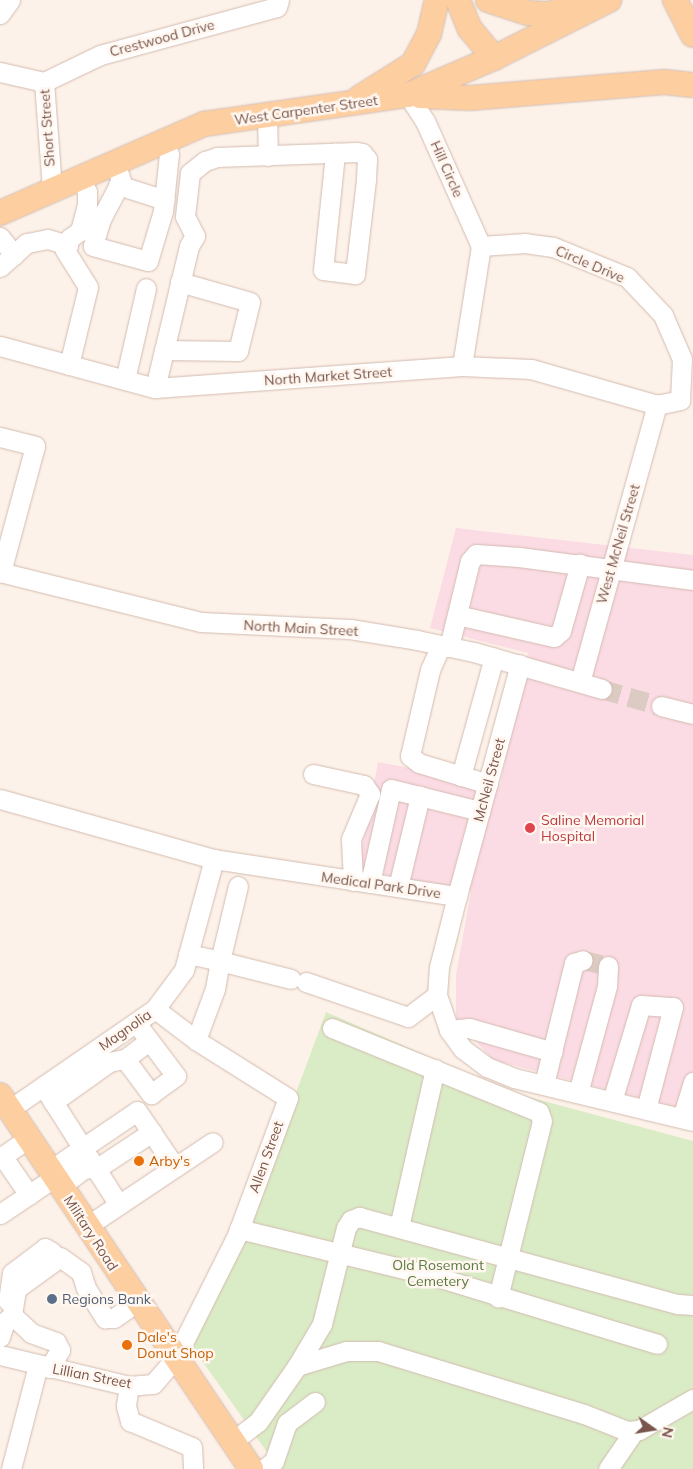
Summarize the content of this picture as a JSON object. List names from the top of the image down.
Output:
{
  "streets": {
    "main road": ["West Carpenter Street", "Military Road"],
    "street": [
      "Crestwood Drive",
      "Short Street",
      "Hill Circle",
      "Circle Drive",
      "North Market Street",
      "West McNeil Street",
      "North Main Street",
      "McNeil Street",
      "Medical Park Drive",
      "Magnolia",
      "Allen Street",
      "Lillian Street"
    ]
  },
  "crossings": [
    ["Crestwood Drive", "Short Street"],
    ["West Carpenter Street", "Short Street"],
    ["West Carpenter Street", "Hill Circle"],
    ["Hill Circle", "Circle Drive"],
    ["Circle Drive", "North Market Street"],
    ["Circle Drive", "West McNeil Street"],
    ["North Market Street", "West McNeil Street"],
    ["West McNeil Street", "North Main Street"],
    ["North Main Street", "McNeil Street"],
    ["McNeil Street", "Medical Park Drive"],
    ["Medical Park Drive", "Magnolia"],
    ["Magnolia", "Allen Street"],
    ["Magnolia", "Military Road"],
    ["Allen Street", "Military Road"],
    ["Allen Street", "Lillian Street"],
    ["Military Road", "Lillian Street"]
  ],
  "parks": ["Old Rosemont Cemetery"],
  "places": [
    "Saline Memorial Hospital",
    "Arby's",
    "Regions Bank",
    "Dale's Donut Shop"
  ],
  "north": "right"
}
